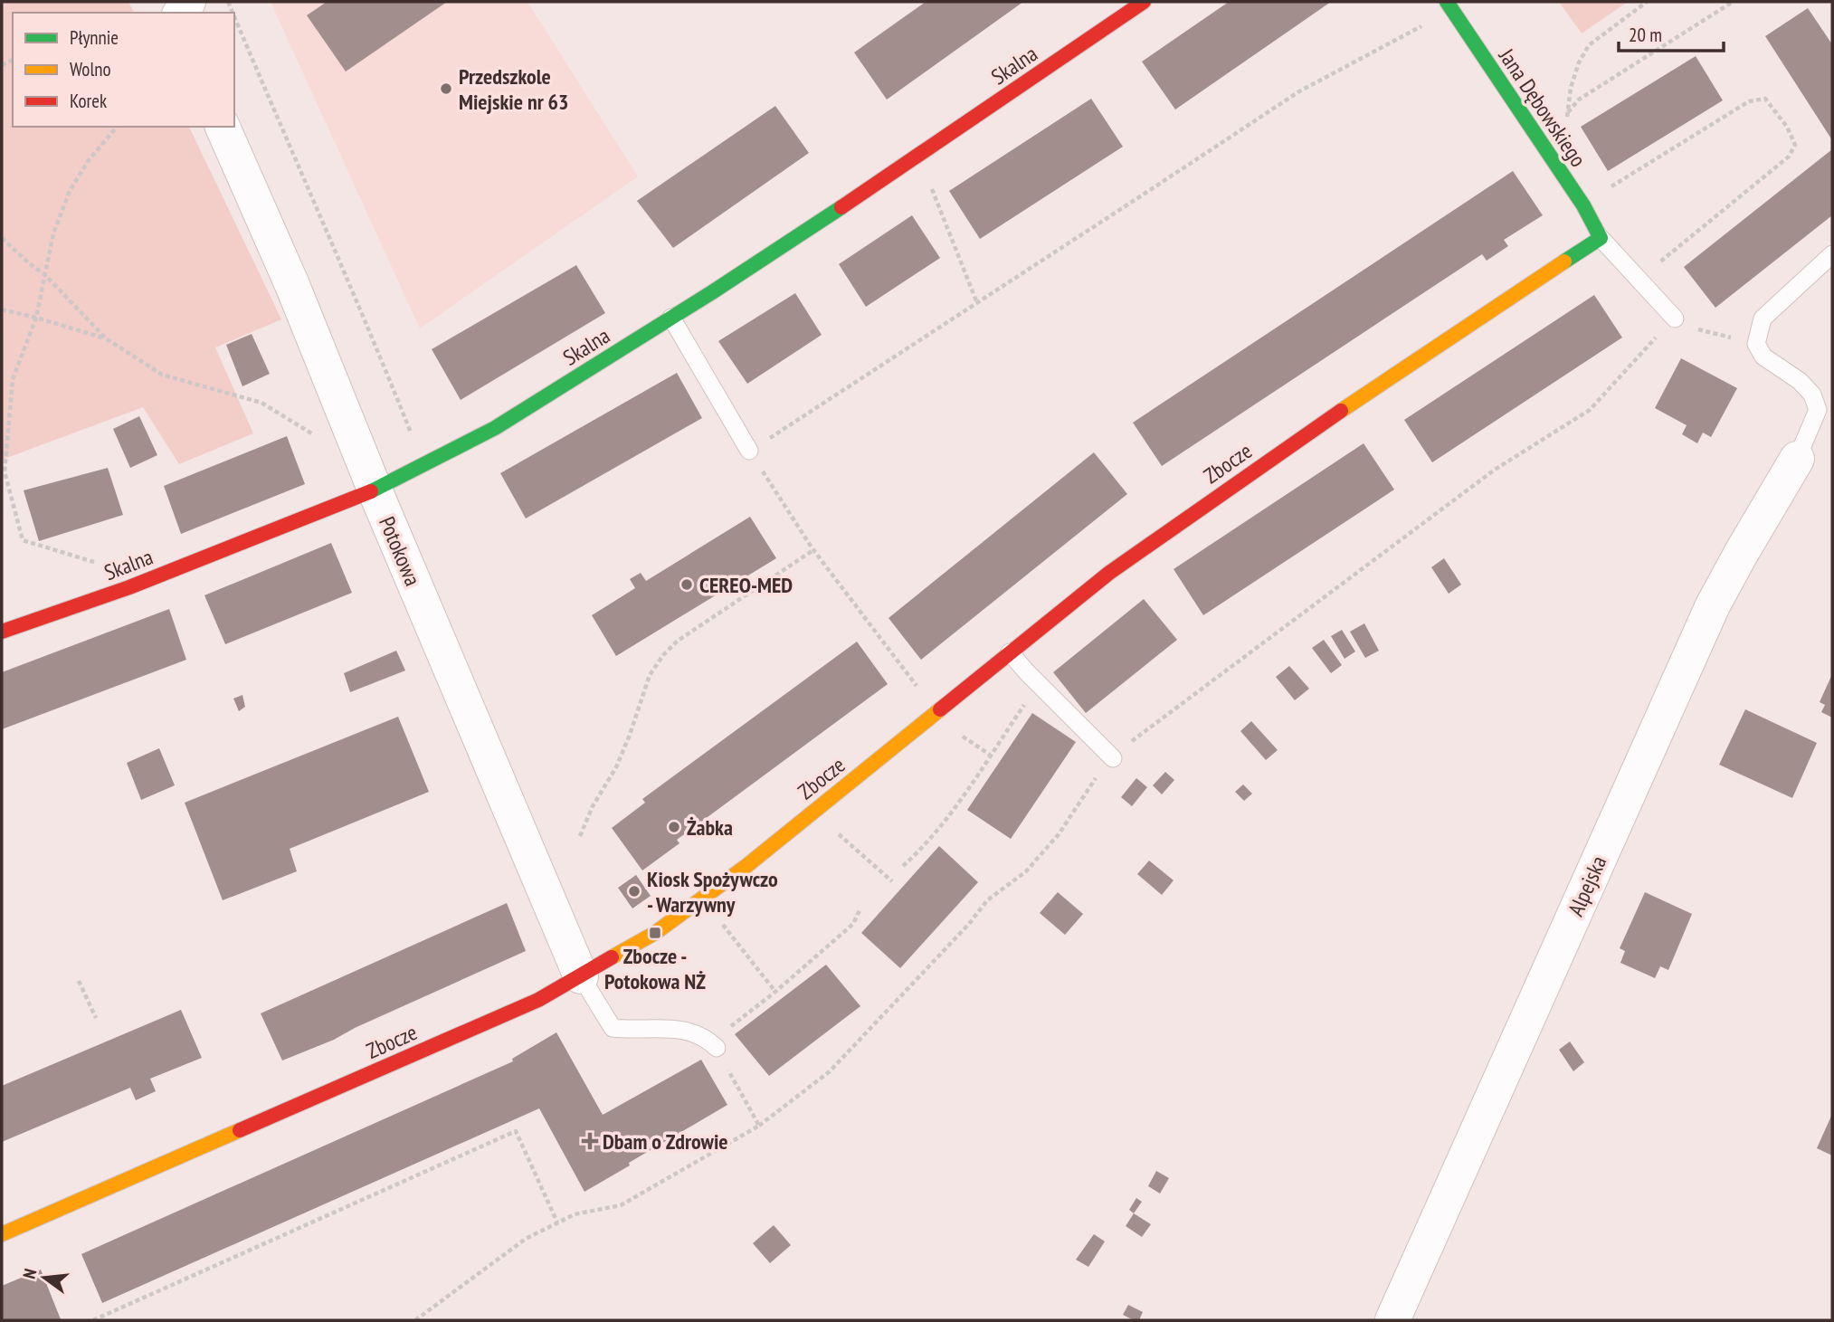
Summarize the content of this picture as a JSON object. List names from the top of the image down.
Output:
{
  "streets": {
    "street": [
      "Skalna",
      "Jana Dębowskiego",
      "Zbocze",
      "Potokowa",
      "Alpejska"
    ]
  },
  "crossings": [
    ["Skalna", "Potokowa"],
    ["Jana Dębowskiego", "Zbocze"],
    ["Zbocze", "Potokowa"]
  ],
  "places": {
    "other": [
      "Przedszkole Miejskie nr 63",
      "CEREO-MED",
      "Żabka",
      "Kiosk Spożywczo - Warzywny"
    ],
    "transit": ["Zbocze - Potokowa NŻ"],
    "health": ["Dbam o Zdrowie"]
  },
  "legend": ["Płynnie", "Wolno", "Korek"],
  "scale_bar": "20 m",
  "north": "left"
}
